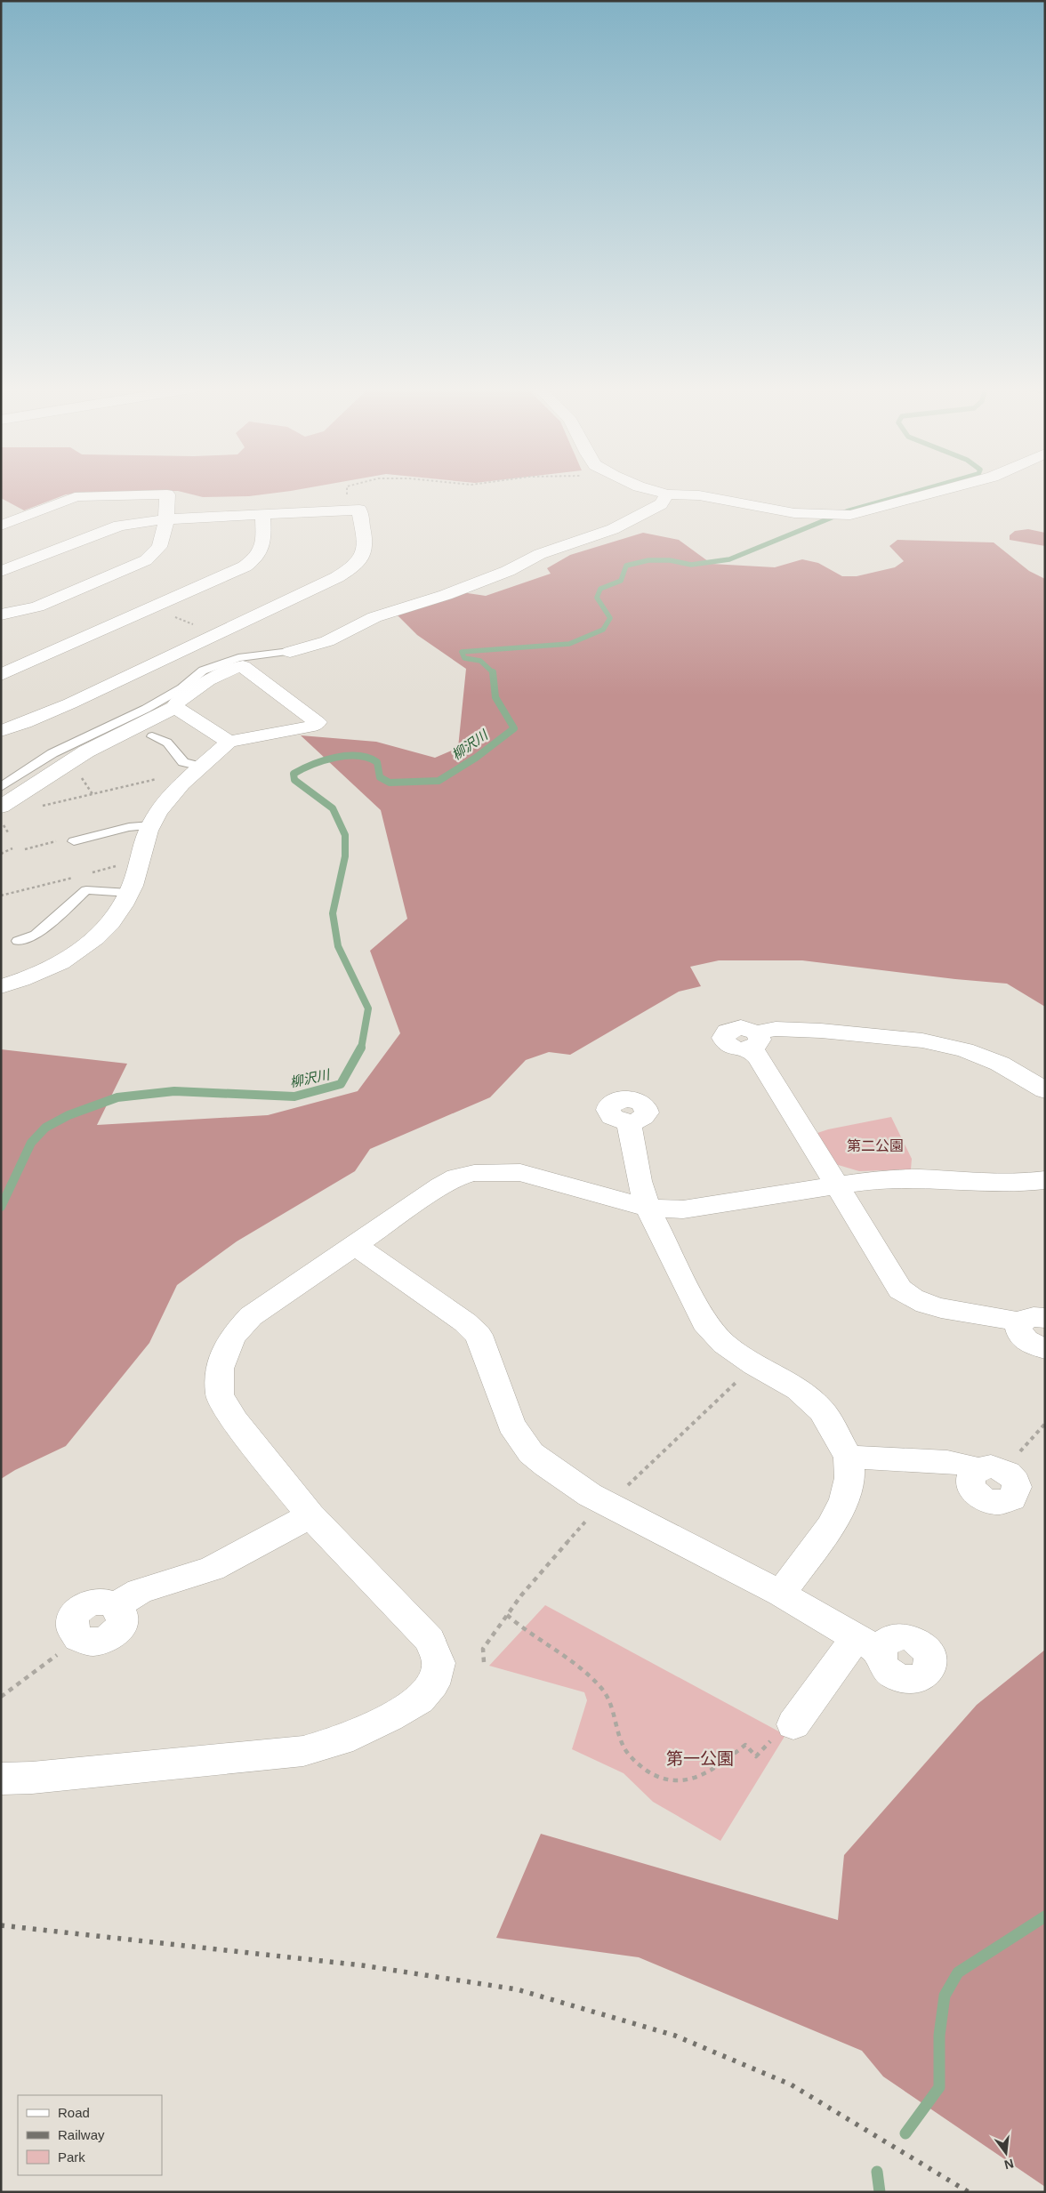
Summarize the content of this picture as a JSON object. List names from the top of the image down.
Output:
{
  "water": ["柳沢川"],
  "parks": ["第二公園", "第一公園"],
  "legend": ["Road", "Railway", "Park"],
  "north": "bottom"
}
